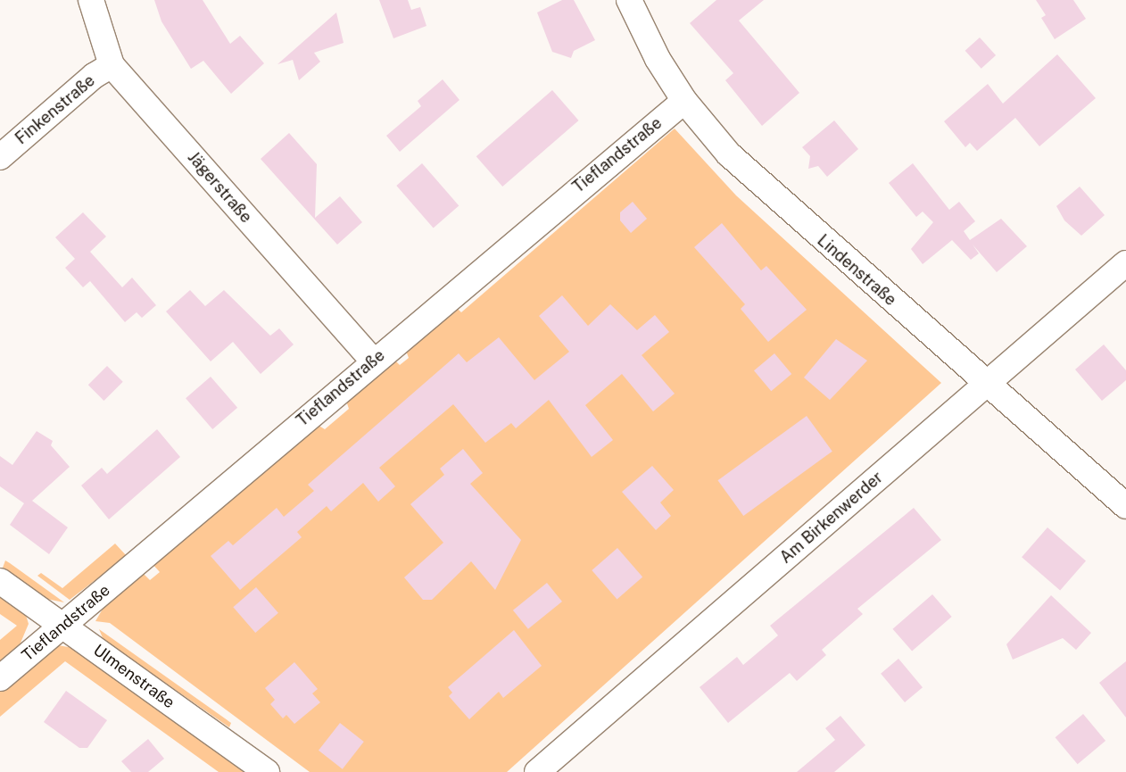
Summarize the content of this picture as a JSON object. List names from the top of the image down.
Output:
{
  "streets": {
    "street": [
      "Finkenstraße",
      "Tieflandstraße",
      "Jägerstraße",
      "Lindenstraße",
      "Am Birkenwerder",
      "Ulmenstraße"
    ]
  },
  "crossings": [
    ["Finkenstraße", "Jägerstraße"],
    ["Tieflandstraße", "Jägerstraße"],
    ["Tieflandstraße", "Lindenstraße"],
    ["Tieflandstraße", "Ulmenstraße"],
    ["Lindenstraße", "Am Birkenwerder"]
  ]
}
